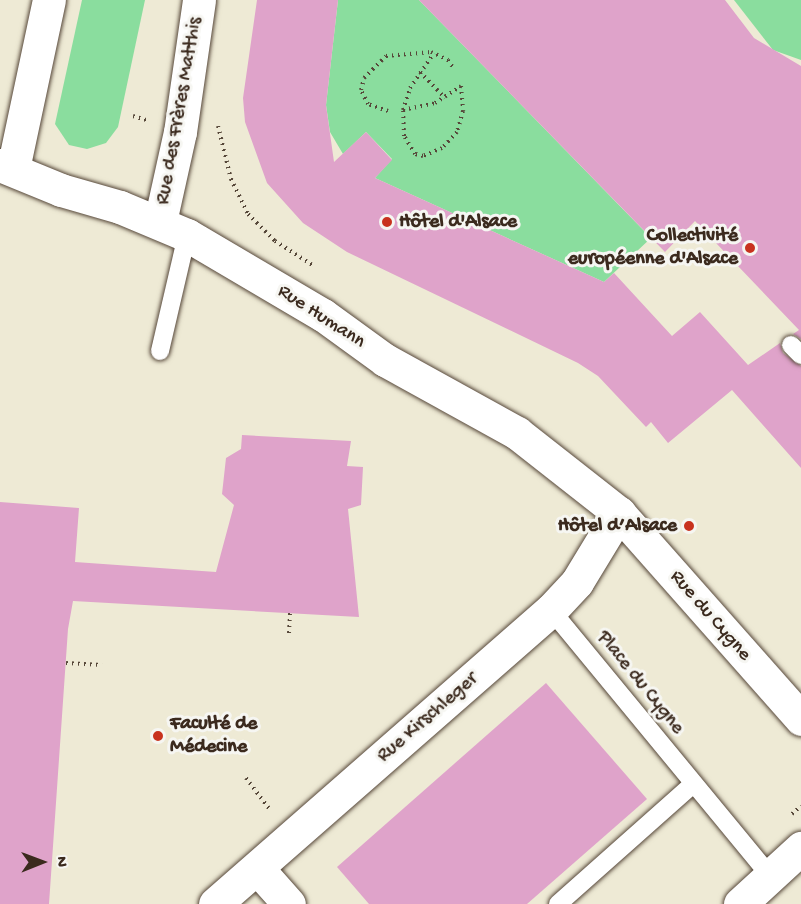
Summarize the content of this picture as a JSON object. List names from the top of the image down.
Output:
{
  "streets": {
    "street": [
      "Rue des Frères Matthis",
      "Rue Humann",
      "Rue du Cygne",
      "Rue Kirschleger"
    ],
    "lane": ["Place du Cygne"]
  },
  "crossings": [
    ["Rue des Frères Matthis", "Rue Humann"],
    ["Rue Humann", "Rue du Cygne"],
    ["Rue Humann", "Rue Kirschleger"],
    ["Rue du Cygne", "Rue Kirschleger"],
    ["Place du Cygne", "Rue Kirschleger"]
  ],
  "places": [
    "Hôtel d'Alsace",
    "Collectivité européenne d'Alsace",
    "Hôtel d’Alsace",
    "Faculté de Médecine"
  ],
  "north": "right"
}
